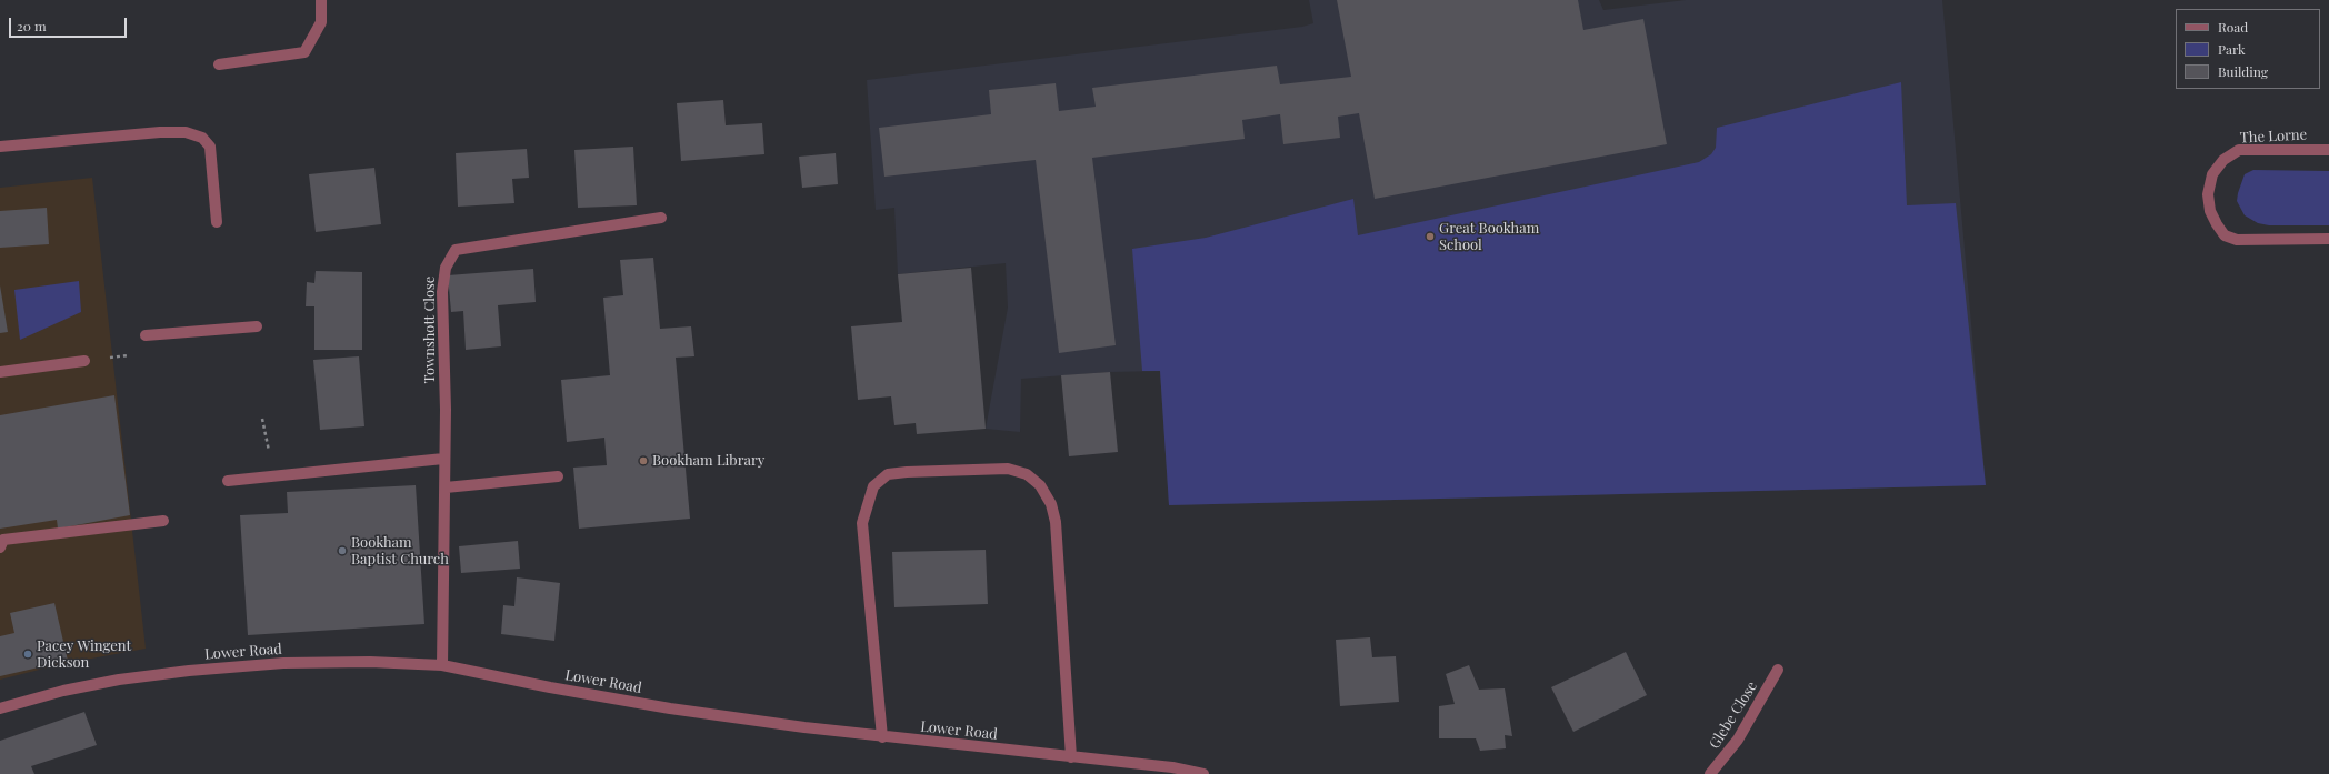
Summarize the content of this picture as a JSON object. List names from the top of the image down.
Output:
{
  "streets": {
    "street": [
      "The Lorne",
      "Townshott Close",
      "Lower Road",
      "Glebe Close"
    ]
  },
  "crossings": [
    ["Townshott Close", "Lower Road"]
  ],
  "places": [
    "Great Bookham School",
    "Bookham Library",
    "Bookham Baptist Church",
    "Pacey Wingent Dickson"
  ],
  "legend": ["Road", "Park", "Building"],
  "scale_bar": "20 m"
}
